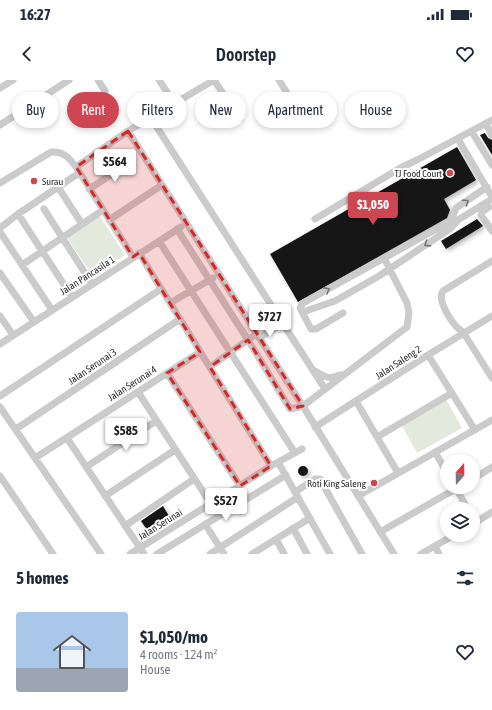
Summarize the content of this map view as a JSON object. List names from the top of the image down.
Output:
{
  "streets": {
    "street": [
      "Jalan Pancasila 1",
      "Jalan Saleng 2",
      "Jalan Serunai 3",
      "Jalan Serunai 4",
      "Jalan Serunai"
    ]
  },
  "places": ["TJ Food Court", "Surau", "Roti King Saleng"],
  "north": "top",
  "page": {
    "status": "16:27",
    "header": "Doorstep",
    "chip": [
      "Buy",
      "Rent",
      "Filters",
      "New",
      "Apartment",
      "House"
    ],
    "price": [
      "$564",
      "$1,050",
      "$727",
      "$585",
      "$527"
    ],
    "heading": "5 homes",
    "list": [
      {
        "name": "$1,050/mo",
        "note": "4 rooms · 124 m² · House"
      }
    ]
  }
}
